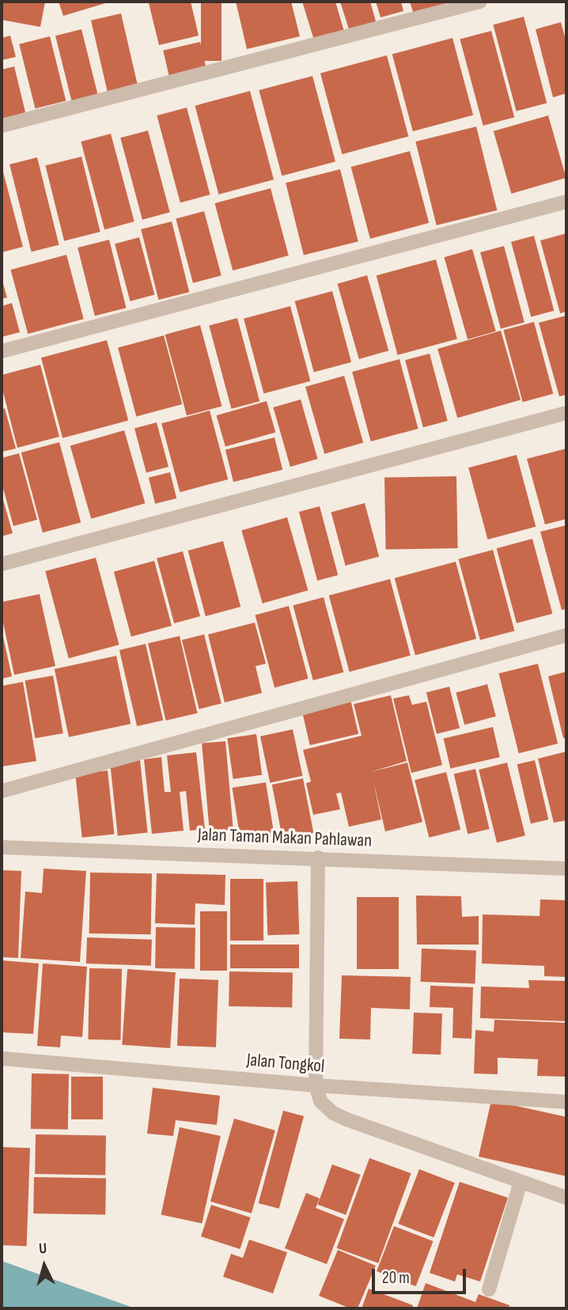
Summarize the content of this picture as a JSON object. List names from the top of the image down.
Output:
{
  "streets": {
    "street": ["Jalan Taman Makan Pahlawan", "Jalan Tongkol"]
  },
  "scale_bar": "20 m",
  "north": "top"
}
